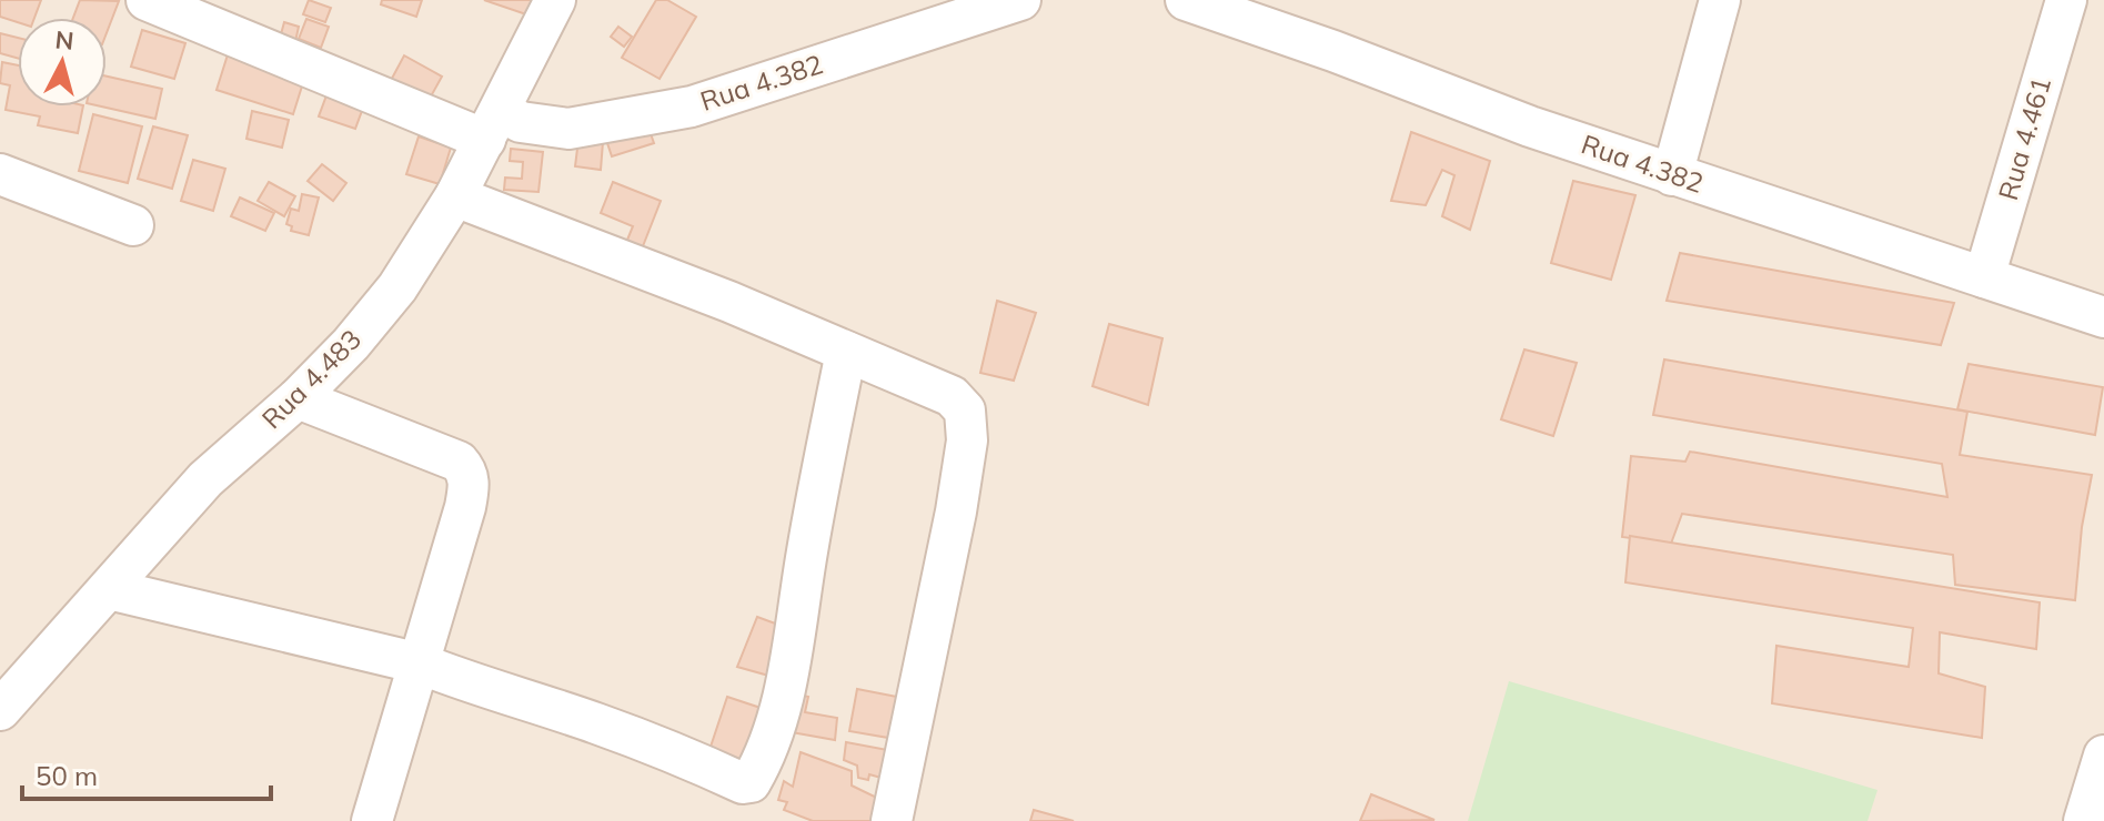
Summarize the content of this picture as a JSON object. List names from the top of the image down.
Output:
{
  "streets": {
    "street": ["Rua 4.382", "Rua 4.461", "Rua 4.483"]
  },
  "crossings": [
    ["Rua 4.382", "Rua 4.461"],
    ["Rua 4.382", "Rua 4.483"]
  ],
  "scale_bar": "50 m",
  "north": "top"
}
